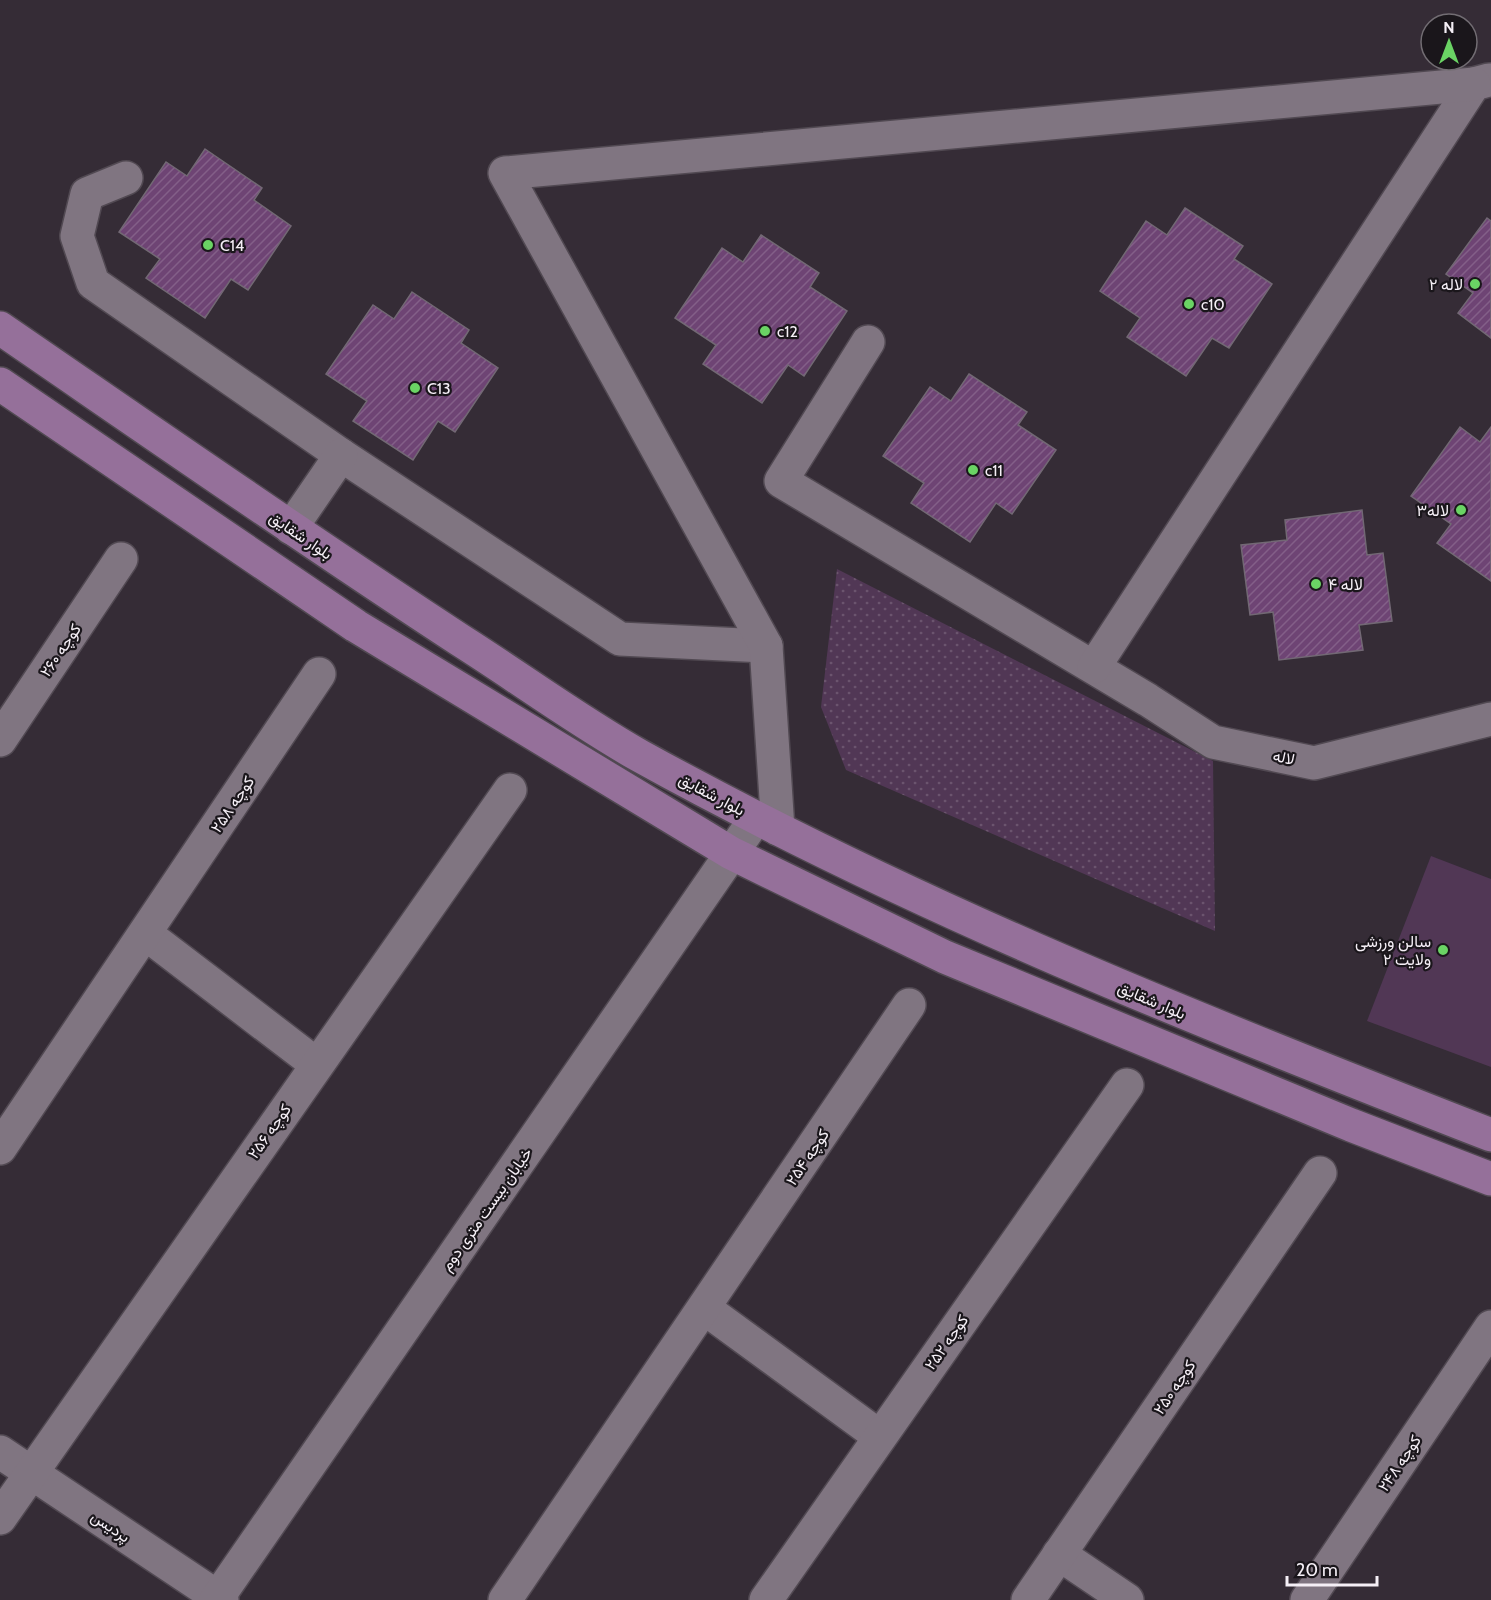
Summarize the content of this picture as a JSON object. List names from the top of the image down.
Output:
{
  "streets": {
    "main road": ["بلوار شقایق"],
    "street": [
      "کوچه ۲۶۰",
      "لاله",
      "کوچه ۲۵۸",
      "کوچه ۲۵۶",
      "کوچه ۲۵۴",
      "خیابان بیست متری دوم",
      "کوچه ۲۵۲",
      "کوچه ۲۵۰",
      "کوچه ۲۴۸",
      "پردیس"
    ]
  },
  "crossings": [
    ["بلوار شقایق", "خیابان بیست متری دوم"],
    ["کوچه ۲۵۶", "پردیس"],
    ["خیابان بیست متری دوم", "پردیس"]
  ],
  "places": [
    "C14",
    "لاله ۲",
    "c10",
    "c12",
    "C13",
    "c11",
    "لاله۳",
    "لاله ۴",
    "سالن ورزشی ولایت ۲"
  ],
  "scale_bar": "20 m",
  "north": "top"
}
